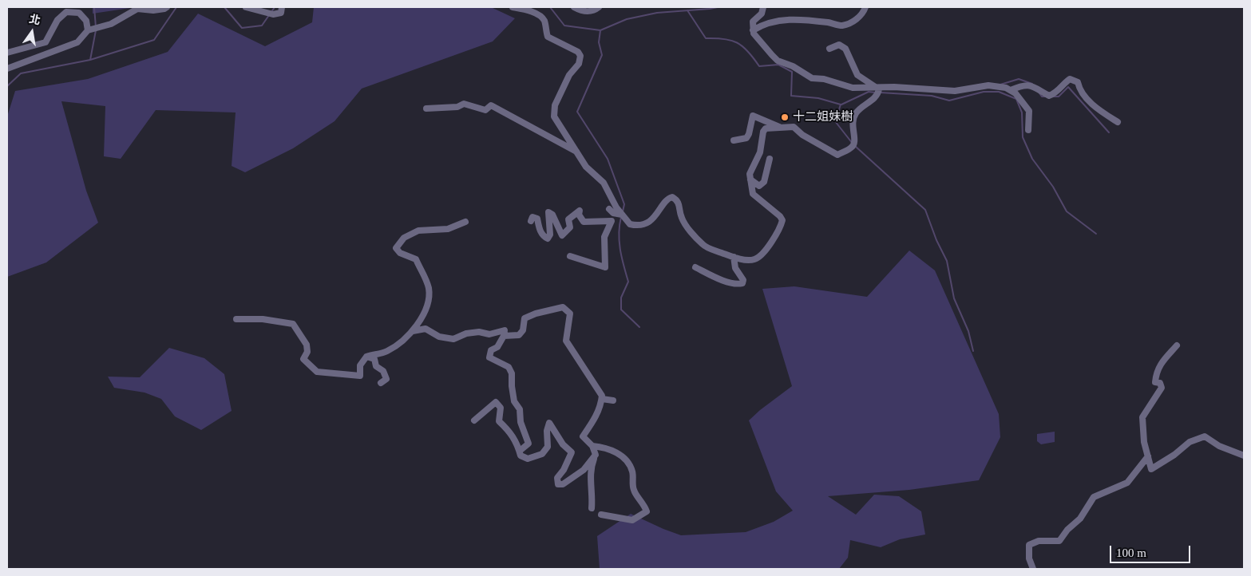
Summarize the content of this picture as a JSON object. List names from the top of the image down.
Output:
{
  "places": ["十二姐妹樹"],
  "scale_bar": "100 m",
  "north": "top"
}
